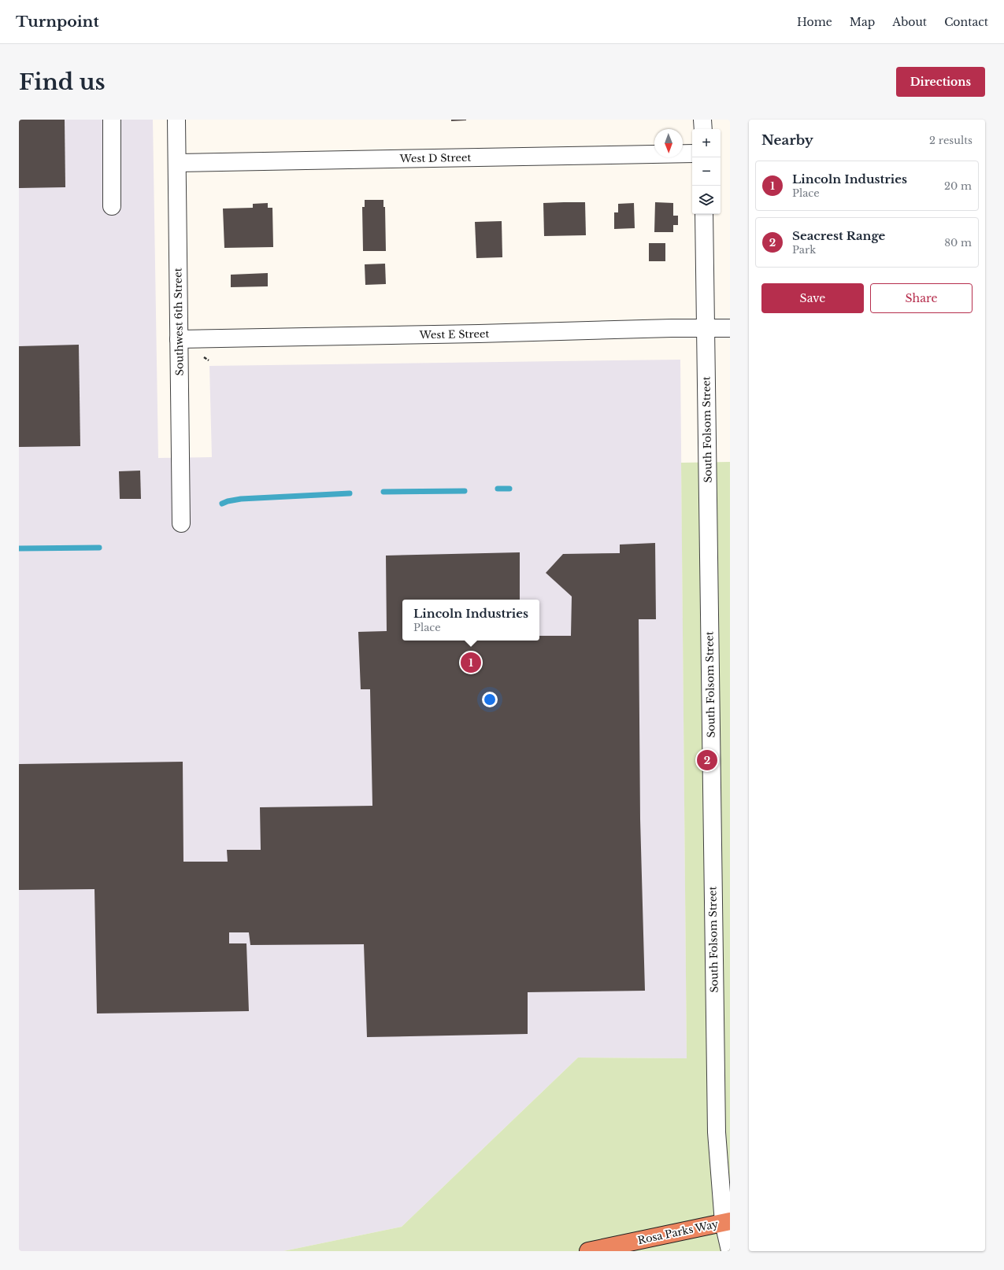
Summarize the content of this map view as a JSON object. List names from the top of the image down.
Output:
{
  "streets": {
    "highway": ["Rosa Parks Way"],
    "street": [
      "West D Street",
      "Southwest 6th Street",
      "West E Street",
      "South Folsom Street"
    ]
  },
  "crossings": [
    ["West D Street", "Southwest 6th Street"],
    ["Southwest 6th Street", "West E Street"],
    ["West E Street", "South Folsom Street"],
    ["South Folsom Street", "Rosa Parks Way"]
  ],
  "north": "bottom",
  "page": {
    "header": "Turnpoint",
    "nav": [
      "Home",
      "Map",
      "About",
      "Contact"
    ],
    "buttons": [
      "Directions",
      ["Save", "Share"]
    ],
    "title": "Find us",
    "heading": ["Nearby", "2 results"],
    "map_buttons": ["+", "−"],
    "list": [
      {
        "mark": "1",
        "name": "Lincoln Industries",
        "note": "Place",
        "value": "20 m"
      },
      {
        "mark": "2",
        "name": "Seacrest Range",
        "note": "Park",
        "value": "80 m"
      }
    ],
    "popup": ["Lincoln Industries", "Place"],
    "pins": ["1", "2"]
  }
}
